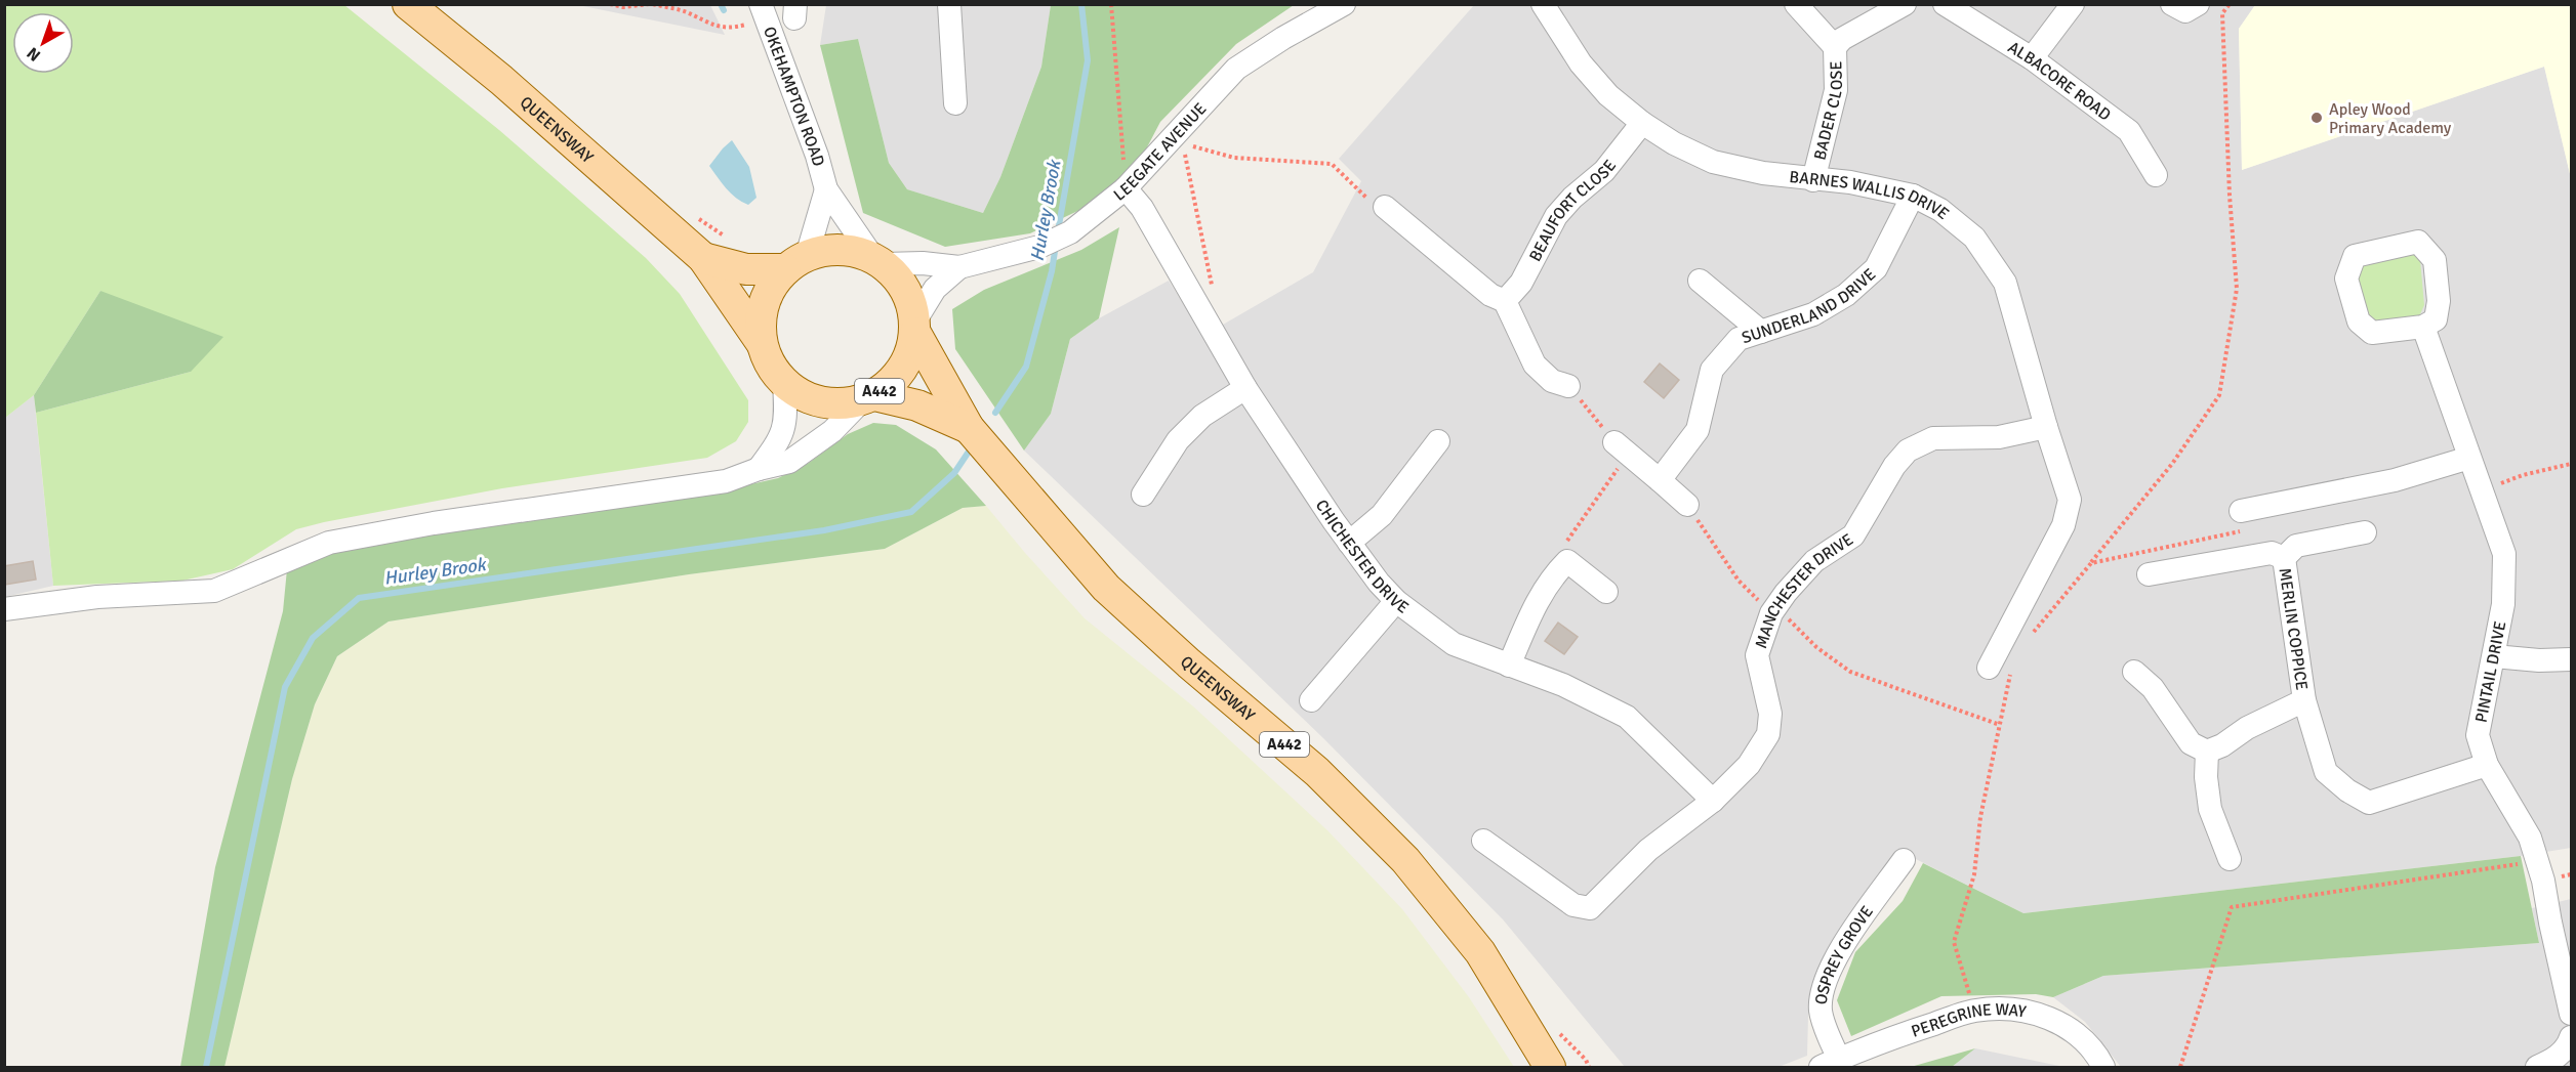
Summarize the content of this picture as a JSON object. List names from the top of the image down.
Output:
{
  "streets": {
    "main road": ["QUEENSWAY", "A442"],
    "street": [
      "ALBACORE ROAD",
      "OKEHAMPTON ROAD",
      "BADER CLOSE",
      "LEEGATE AVENUE",
      "BARNES WALLIS DRIVE",
      "BEAUFORT CLOSE",
      "SUNDERLAND DRIVE",
      "CHICHESTER DRIVE",
      "MANCHESTER DRIVE",
      "MERLIN COPPICE",
      "PINTAIL DRIVE",
      "OSPREY GROVE",
      "PEREGRINE WAY"
    ]
  },
  "crossings": [
    ["OKEHAMPTON ROAD", "LEEGATE AVENUE"],
    ["OKEHAMPTON ROAD", "A442"],
    ["BADER CLOSE", "BARNES WALLIS DRIVE"],
    ["QUEENSWAY", "A442"],
    ["LEEGATE AVENUE", "A442"],
    ["LEEGATE AVENUE", "CHICHESTER DRIVE"],
    ["BARNES WALLIS DRIVE", "BEAUFORT CLOSE"],
    ["BARNES WALLIS DRIVE", "SUNDERLAND DRIVE"],
    ["BARNES WALLIS DRIVE", "MANCHESTER DRIVE"],
    ["CHICHESTER DRIVE", "MANCHESTER DRIVE"],
    ["MERLIN COPPICE", "PINTAIL DRIVE"],
    ["OSPREY GROVE", "PEREGRINE WAY"]
  ],
  "water": ["Hurley Brook"],
  "places": ["Apley Wood Primary Academy"],
  "north": "bottom left"
}
